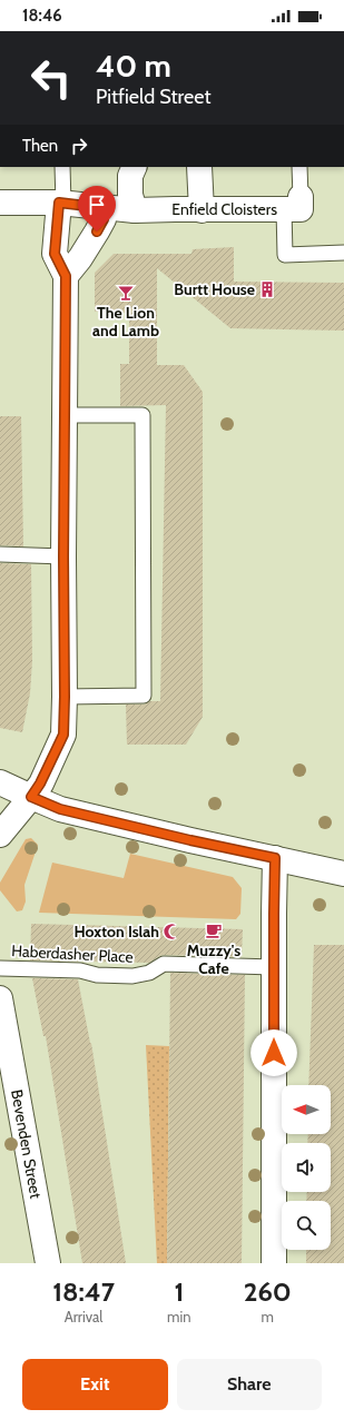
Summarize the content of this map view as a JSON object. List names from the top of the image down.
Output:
{
  "streets": {
    "street": ["Enfield Cloisters", "Bevenden Street"],
    "lane": ["Haberdasher Place"]
  },
  "places": {
    "building": ["Burtt House"],
    "bar": ["The Lion and Lamb"],
    "cafe": ["Muzzy's Cafe"],
    "mosque": ["Hoxton Islah"]
  },
  "north": "left",
  "page": {
    "status": "18:46",
    "turn": ["40 m", "Pitfield Street"],
    "then": "Then",
    "eta": [
      "18:47",
      "Arrival",
      "1",
      "min",
      "260",
      "m"
    ],
    "buttons": ["Exit", "Share"]
  }
}
